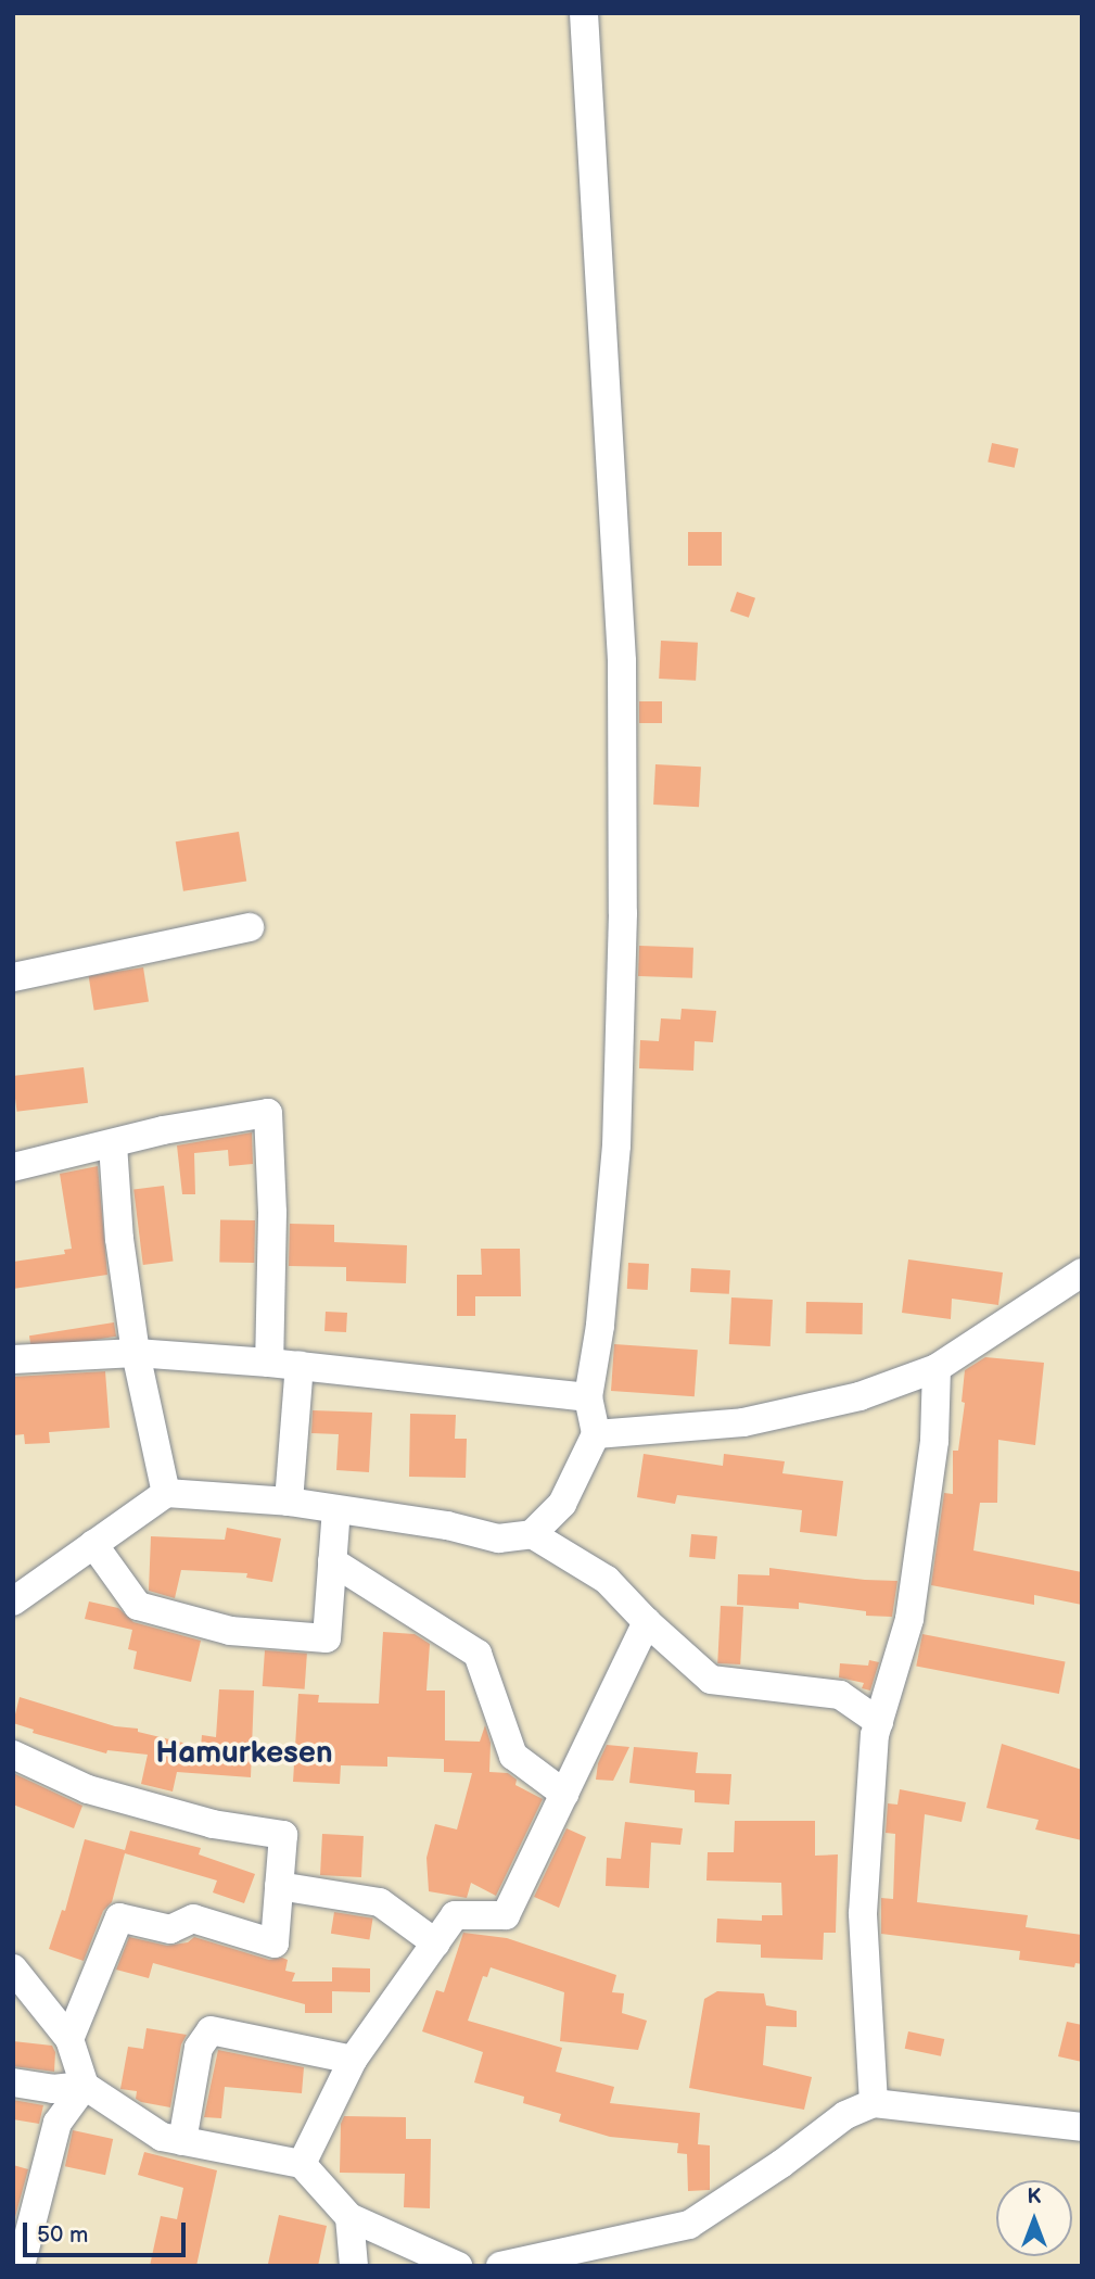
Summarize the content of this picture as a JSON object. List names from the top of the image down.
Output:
{
  "districts": ["Hamurkesen"],
  "scale_bar": "50 m",
  "north": "top"
}
